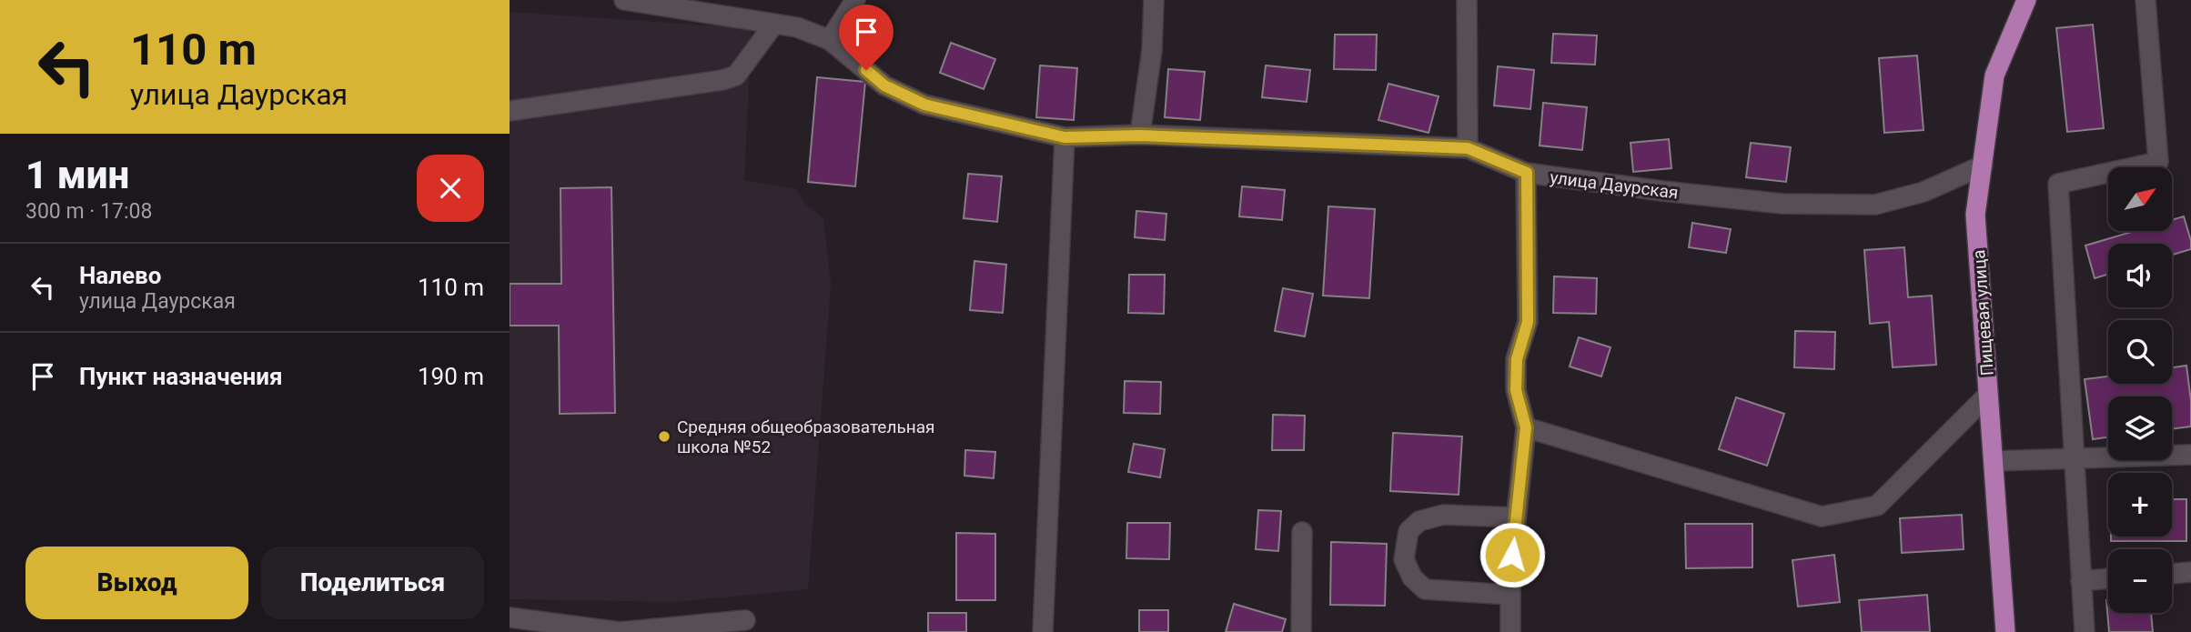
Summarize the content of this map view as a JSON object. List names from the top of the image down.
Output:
{
  "streets": {
    "main road": ["Пищевая улица"],
    "street": ["улица Даурская"]
  },
  "crossings": [
    ["улица Даурская", "Пищевая улица"]
  ],
  "places": ["Средняя общеобразовательная школа №52"],
  "north": "top right",
  "page": {
    "turn": ["110 m", "улица Даурская"],
    "heading": ["1 мин", "300 m · 17:08"],
    "map_buttons": ["+", "−"],
    "list": [
      {
        "name": "Налево",
        "note": "улица Даурская",
        "value": "110 m"
      },
      {
        "name": "Пункт назначения",
        "value": "190 m"
      }
    ],
    "buttons": ["Выход", "Поделиться"]
  }
}
